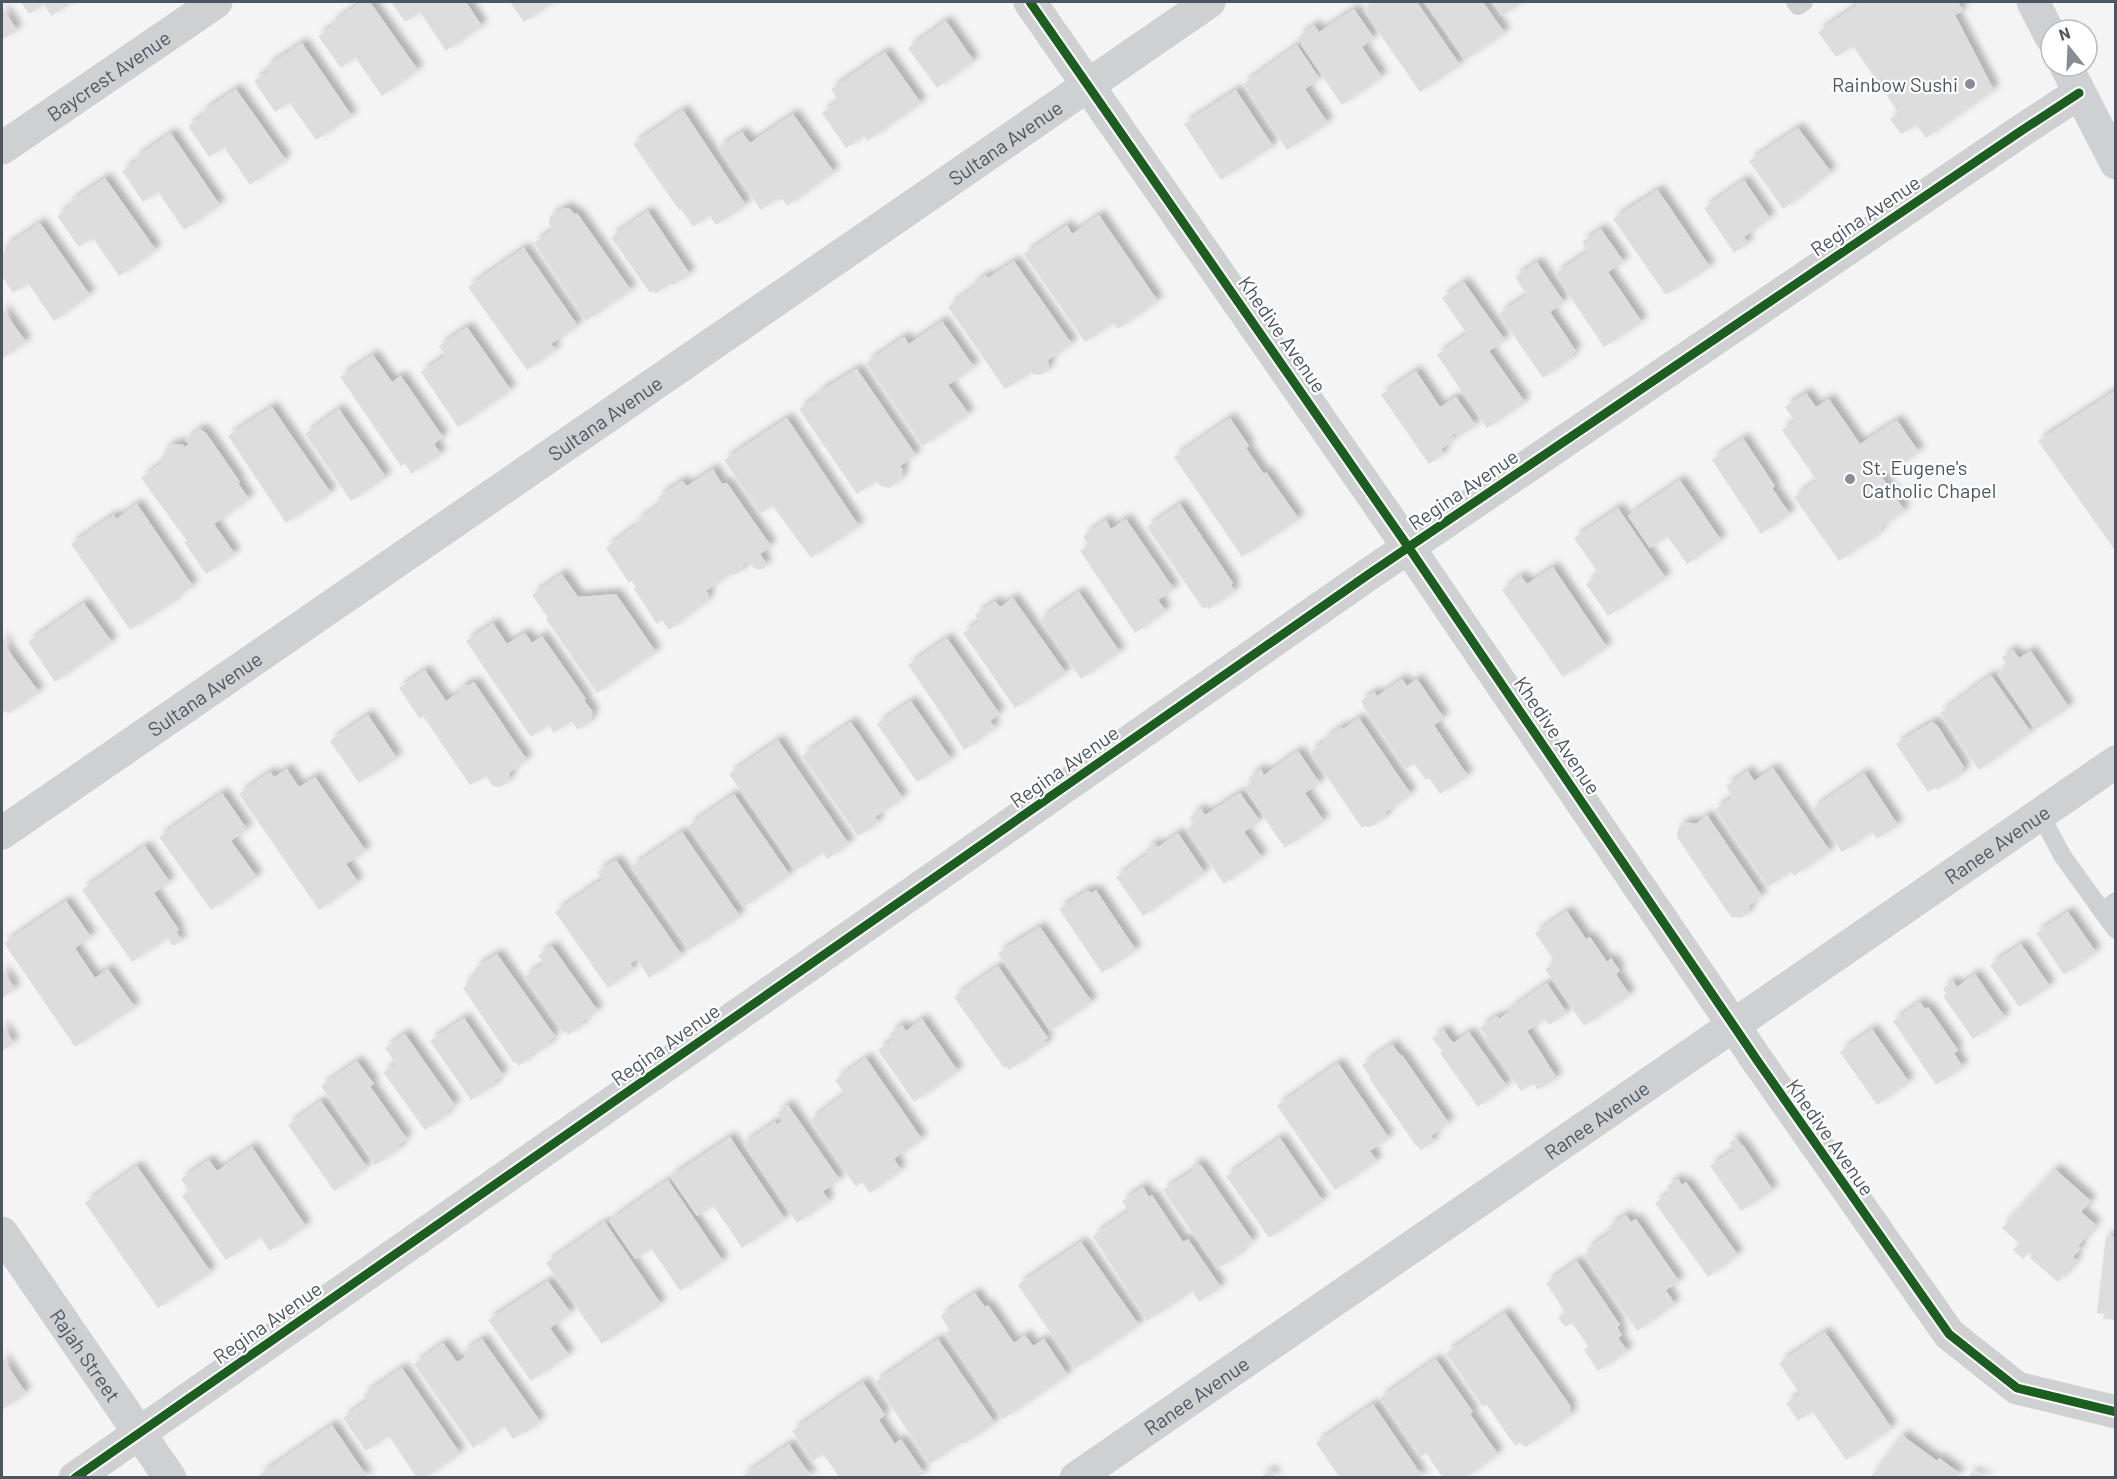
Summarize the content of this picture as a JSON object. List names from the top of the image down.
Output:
{
  "streets": {
    "street": [
      "Baycrest Avenue",
      "Sultana Avenue",
      "Regina Avenue",
      "Khedive Avenue",
      "Ranee Avenue",
      "Rajah Street"
    ]
  },
  "crossings": [
    ["Sultana Avenue", "Khedive Avenue"],
    ["Regina Avenue", "Khedive Avenue"],
    ["Regina Avenue", "Rajah Street"],
    ["Khedive Avenue", "Ranee Avenue"]
  ],
  "places": ["Rainbow Sushi", "St. Eugene's Catholic Chapel"],
  "north": "top"
}
